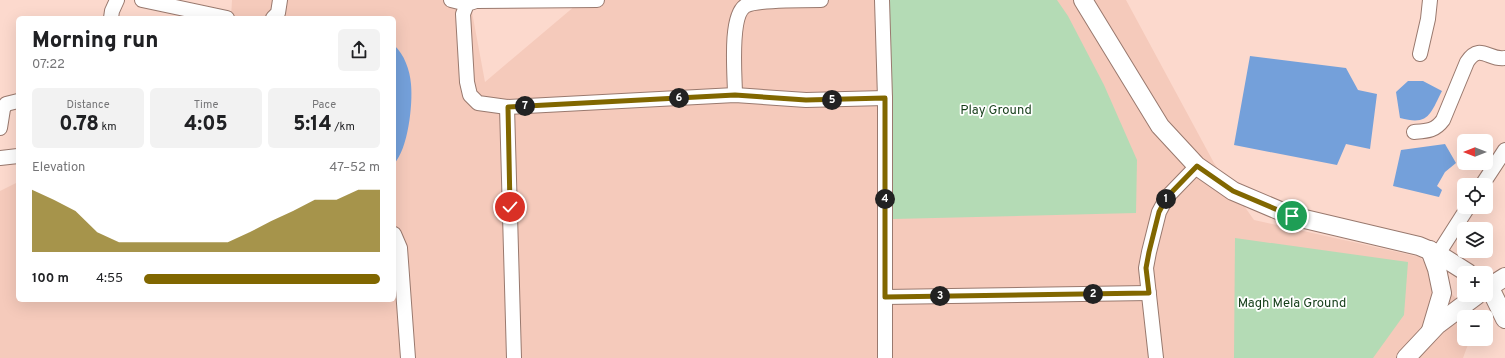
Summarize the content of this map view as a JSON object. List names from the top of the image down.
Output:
{
  "parks": ["Play Ground", "Magh Mela Ground"],
  "north": "left",
  "page": {
    "heading": ["Morning run", "07:22"],
    "stats": [
      ["Distance", "0.78 km"],
      ["Time", "4:05"],
      ["Pace", "5:14 /km"]
    ],
    "pins": [
      "6",
      "5",
      "7",
      "1",
      "4",
      "2",
      "3"
    ],
    "map_buttons": ["+", "−"],
    "chart": ["Elevation", "47–52 m"],
    "list": [
      {
        "name": "100 m",
        "note": "4:55"
      }
    ]
  }
}
